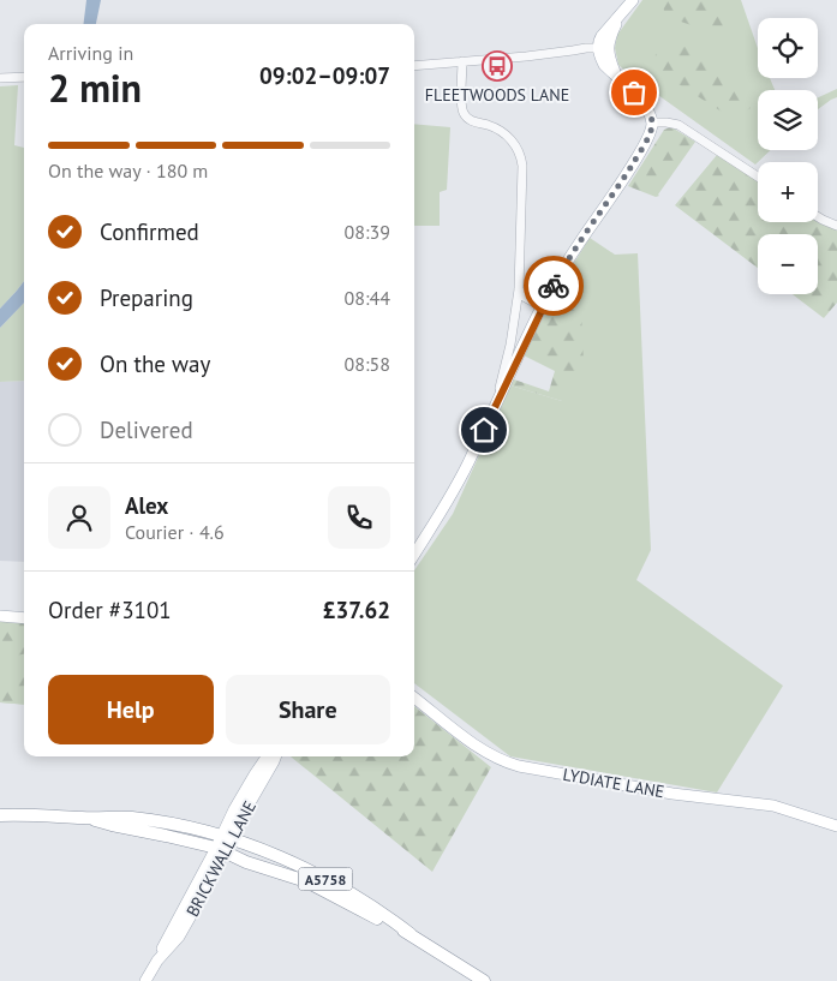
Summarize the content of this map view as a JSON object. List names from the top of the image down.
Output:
{
  "streets": {
    "highway": ["A5758"],
    "main road": ["LYDIATE LANE", "BRICKWALL LANE"]
  },
  "crossings": [
    ["BRICKWALL LANE", "A5758"]
  ],
  "places": {
    "bus stop": ["FLEETWOODS LANE"]
  },
  "page": {
    "map_buttons": ["+", "−"],
    "heading": ["2 min", "Arriving in", "09:02–09:07"],
    "panel": [
      "Alex",
      "Courier · 4.6",
      "Order #3101",
      "£37.62"
    ],
    "bar": "On the way · 180 m",
    "list": [
      ["Confirmed", "08:39"],
      ["Preparing", "08:44"],
      ["On the way", "08:58"],
      "Delivered"
    ],
    "buttons": ["Help", "Share"]
  }
}
